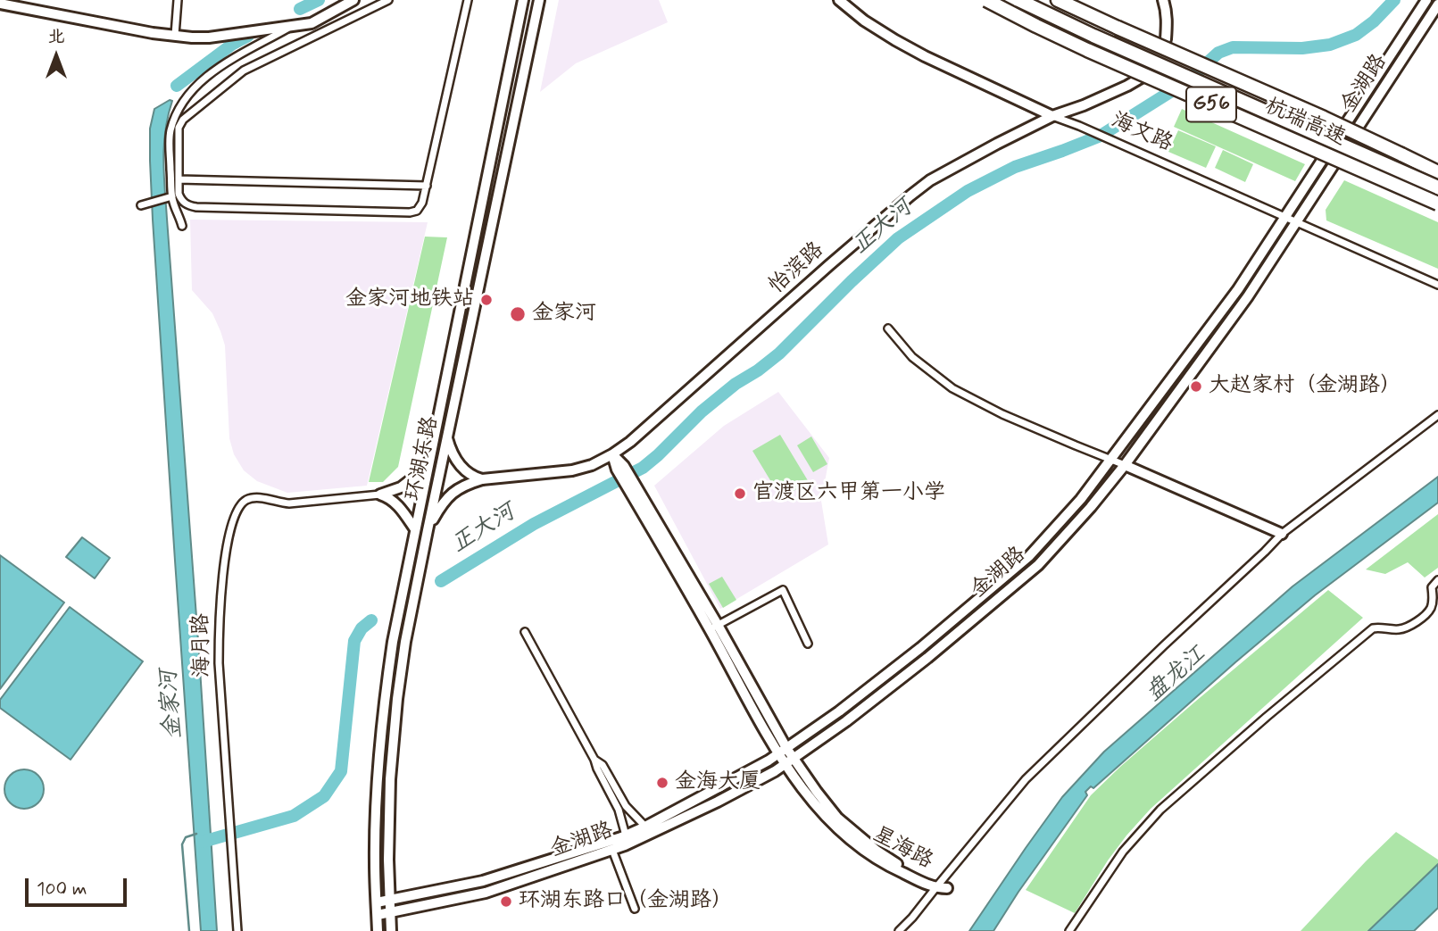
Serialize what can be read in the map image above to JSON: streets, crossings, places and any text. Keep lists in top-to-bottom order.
{
  "streets": {
    "highway": ["G56", "杭瑞高速"],
    "main road": [
      "金湖路",
      "海文路",
      "怡滨路",
      "环湖东路",
      "星海路"
    ],
    "street": ["海月路"]
  },
  "crossings": [
    ["金湖路", "海文路"],
    ["金湖路", "环湖东路"],
    ["金湖路", "星海路"],
    ["海文路", "怡滨路"],
    ["怡滨路", "环湖东路"],
    ["怡滨路", "星海路"]
  ],
  "water": ["正大河", "盘龙江", "金家河"],
  "places": [
    "金家河地铁站",
    "金家河",
    "大赵家村（金湖路）",
    "官渡区六甲第一小学",
    "金海大厦",
    "环湖东路口（金湖路）"
  ],
  "scale_bar": "100 m",
  "north": "top"
}
